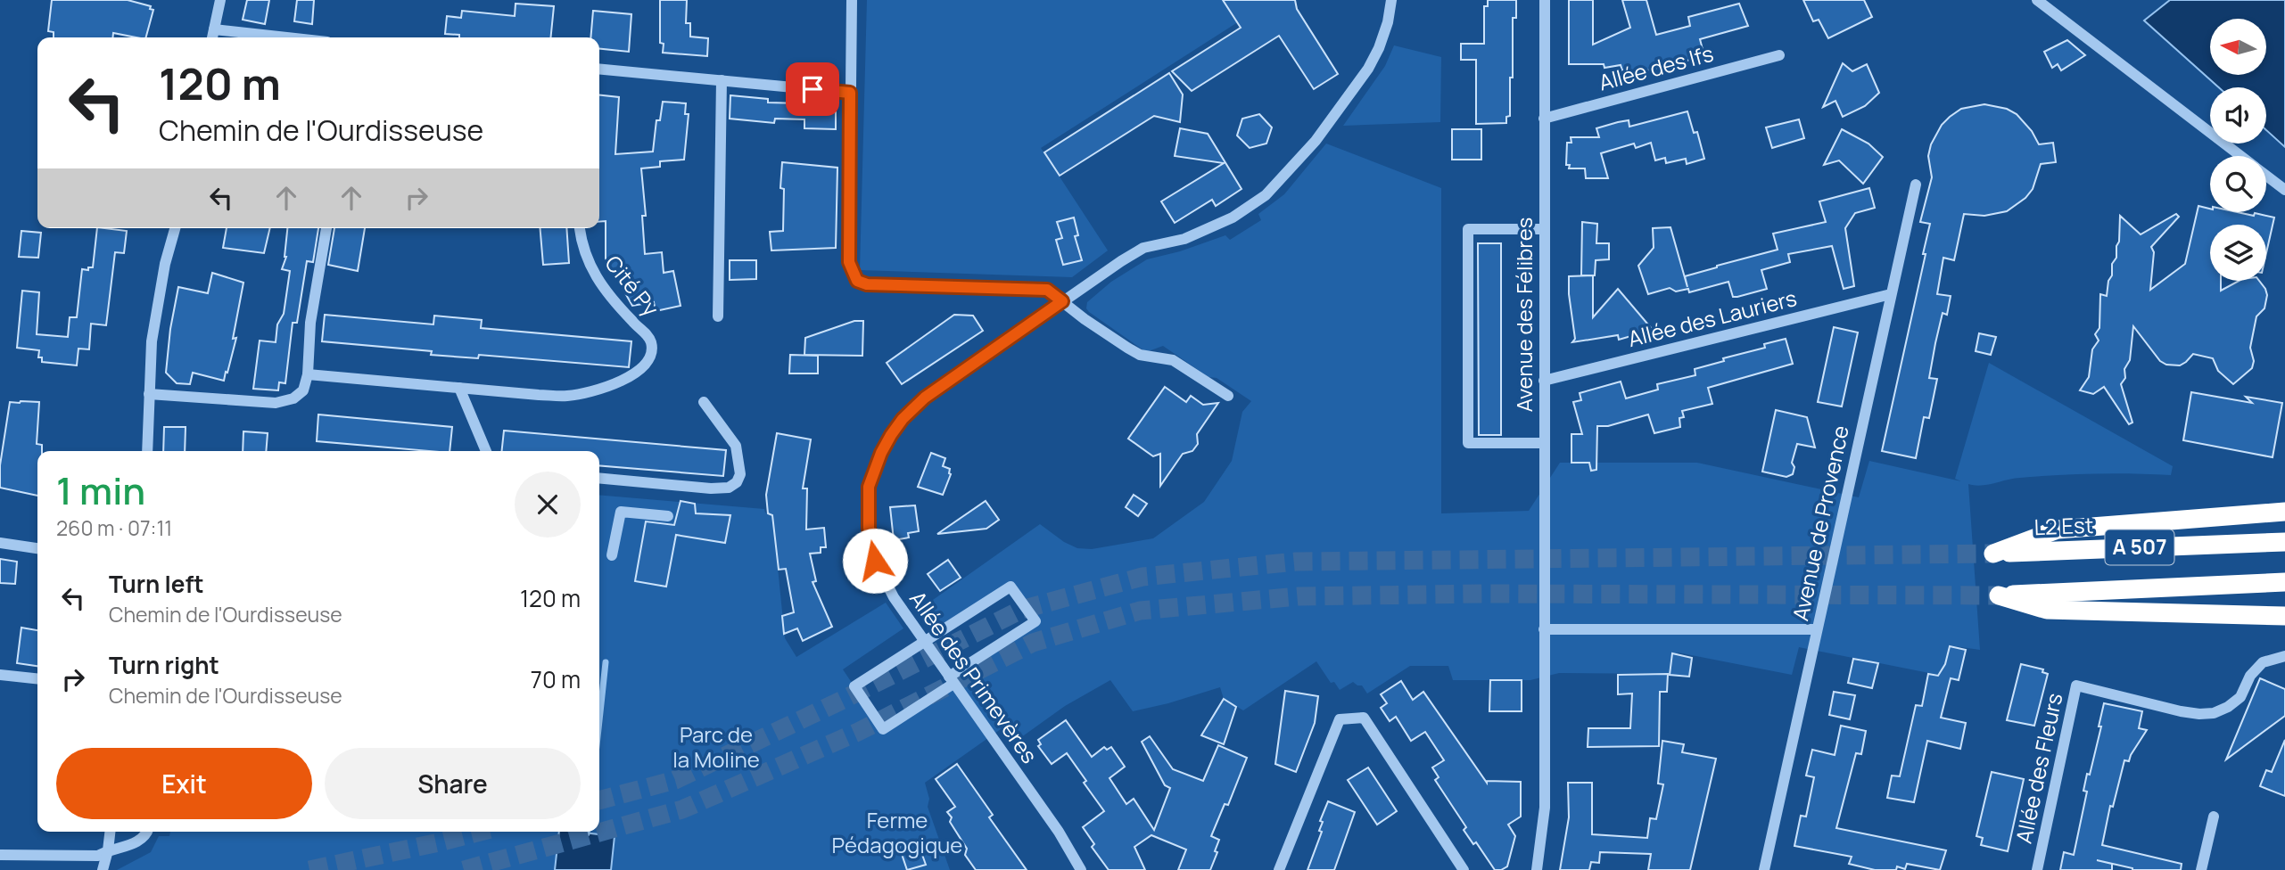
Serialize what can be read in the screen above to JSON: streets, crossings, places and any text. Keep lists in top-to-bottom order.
{
  "streets": {
    "highway": ["L2 Est", "A 507"],
    "street": [
      "Allée des Ifs",
      "Cité Py",
      "Avenue des Félibres",
      "Allée des Lauriers",
      "Avenue de Provence",
      "Allée des Primevères",
      "Allée des Fleurs"
    ]
  },
  "crossings": [
    ["Allée des Ifs", "Avenue des Félibres"],
    ["Avenue des Félibres", "Allée des Lauriers"],
    ["Allée des Lauriers", "Avenue de Provence"]
  ],
  "parks": ["Parc de la Moline", "Ferme Pédagogique"],
  "north": "left",
  "page": {
    "turn": ["120 m", "Chemin de l'Ourdisseuse"],
    "heading": ["1 min", "260 m · 07:11"],
    "list": [
      {
        "name": "Turn left",
        "note": "Chemin de l'Ourdisseuse",
        "value": "120 m"
      },
      {
        "name": "Turn right",
        "note": "Chemin de l'Ourdisseuse",
        "value": "70 m"
      }
    ],
    "buttons": ["Exit", "Share"]
  }
}
